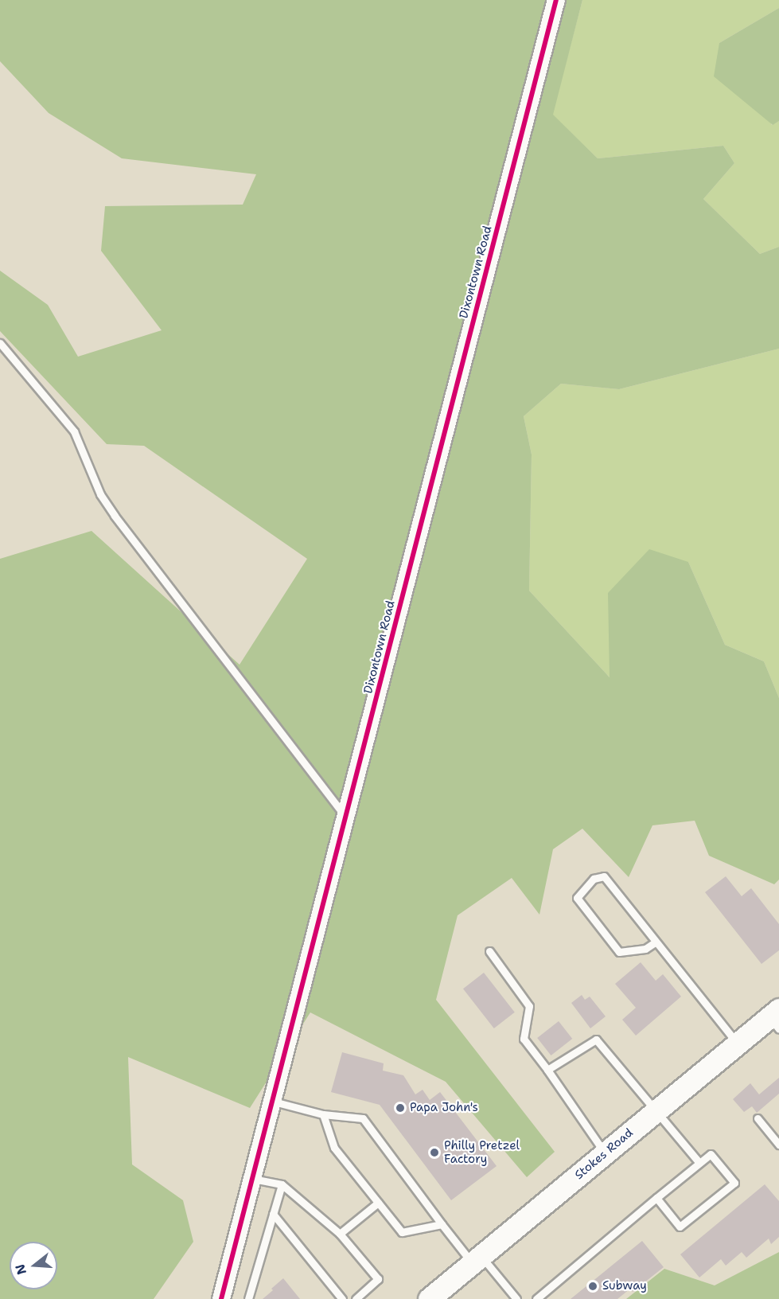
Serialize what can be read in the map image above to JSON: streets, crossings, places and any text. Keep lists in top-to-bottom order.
{
  "streets": {
    "main road": ["Stokes Road"],
    "street": ["Dixontown Road"]
  },
  "places": ["Papa John's", "Philly Pretzel Factory", "Subway"],
  "north": "left"
}
